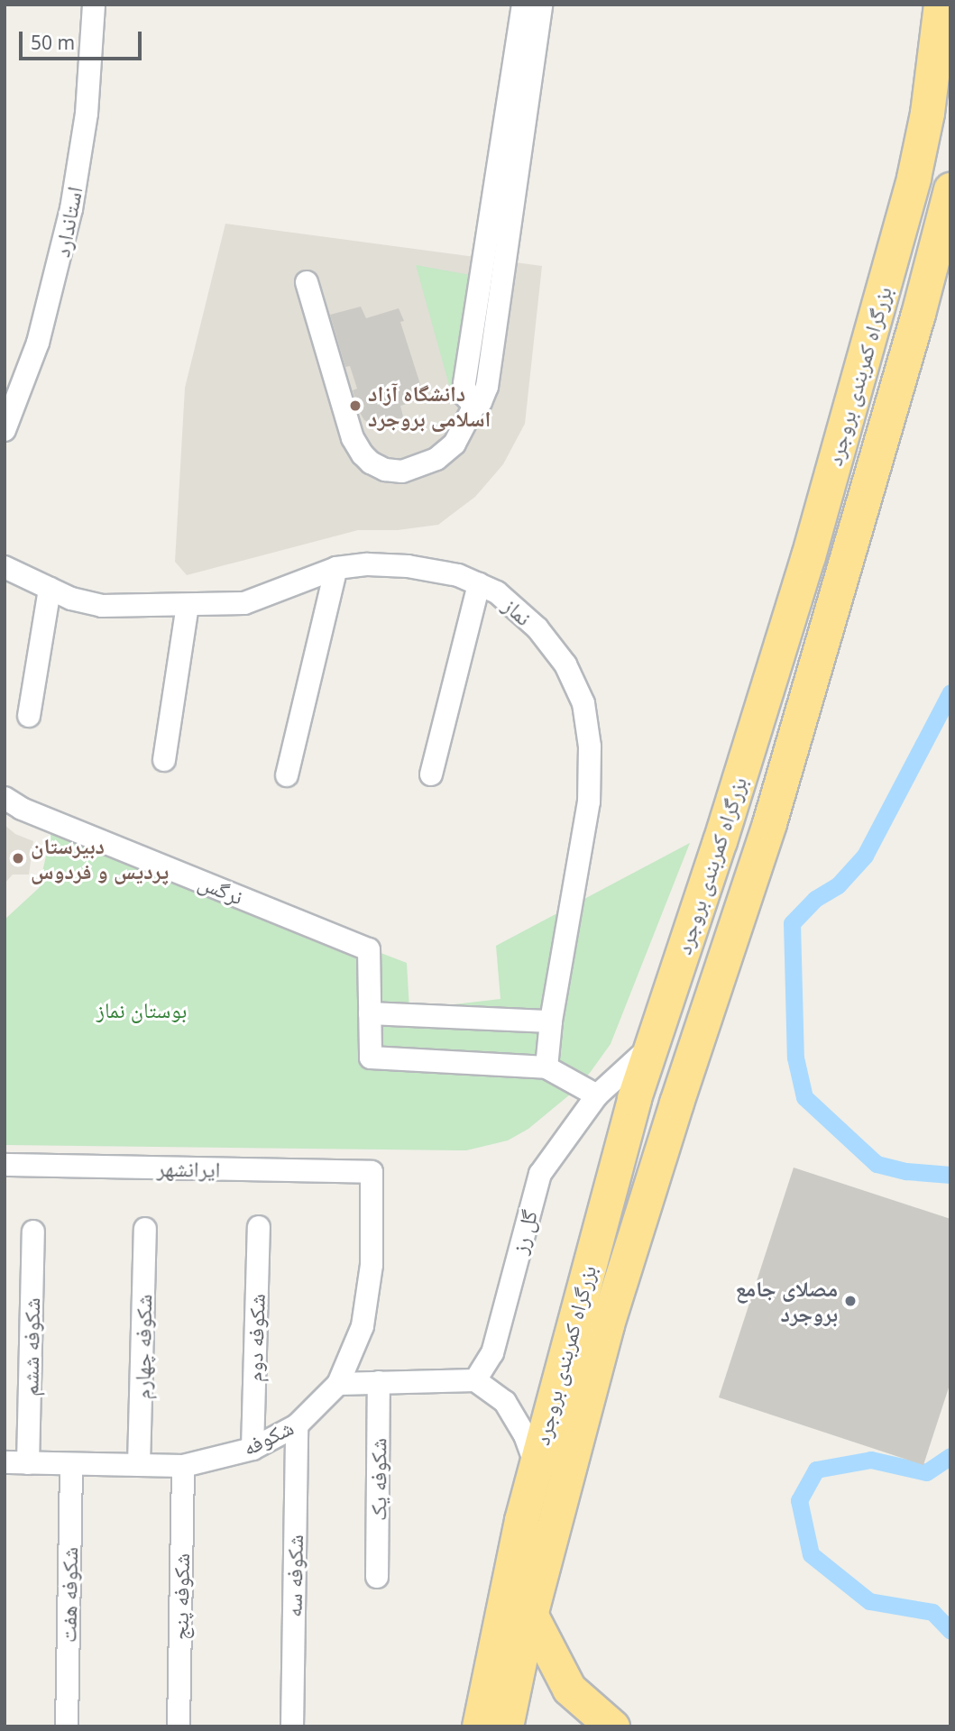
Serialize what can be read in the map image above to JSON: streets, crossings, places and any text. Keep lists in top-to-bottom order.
{
  "streets": {
    "highway": ["بزرگراه کمربندی بروجرد"],
    "street": [
      "استاندارد",
      "نماز",
      "نرگس",
      "ایرانشهر",
      "گل رز",
      "شکوفه دوم",
      "شکوفه ششم",
      "شکوفه چهارم",
      "شکوفه",
      "شکوفه یک",
      "شکوفه سه",
      "شکوفه هفت",
      "شکوفه پنج"
    ]
  },
  "crossings": [
    ["بزرگراه کمربندی بروجرد", "گل رز"],
    ["ایرانشهر", "شکوفه"],
    ["شکوفه دوم", "شکوفه"],
    ["شکوفه ششم", "شکوفه"],
    ["شکوفه چهارم", "شکوفه"],
    ["شکوفه", "شکوفه سه"],
    ["شکوفه", "شکوفه هفت"],
    ["شکوفه", "شکوفه پنج"]
  ],
  "parks": ["بوستان نماز"],
  "places": ["دانشگاه آزاد اسلامی بروجرد", "دبیرستان پردیس و فردوس", "مصلای جامع بروجرد"],
  "scale_bar": "50 m"
}
